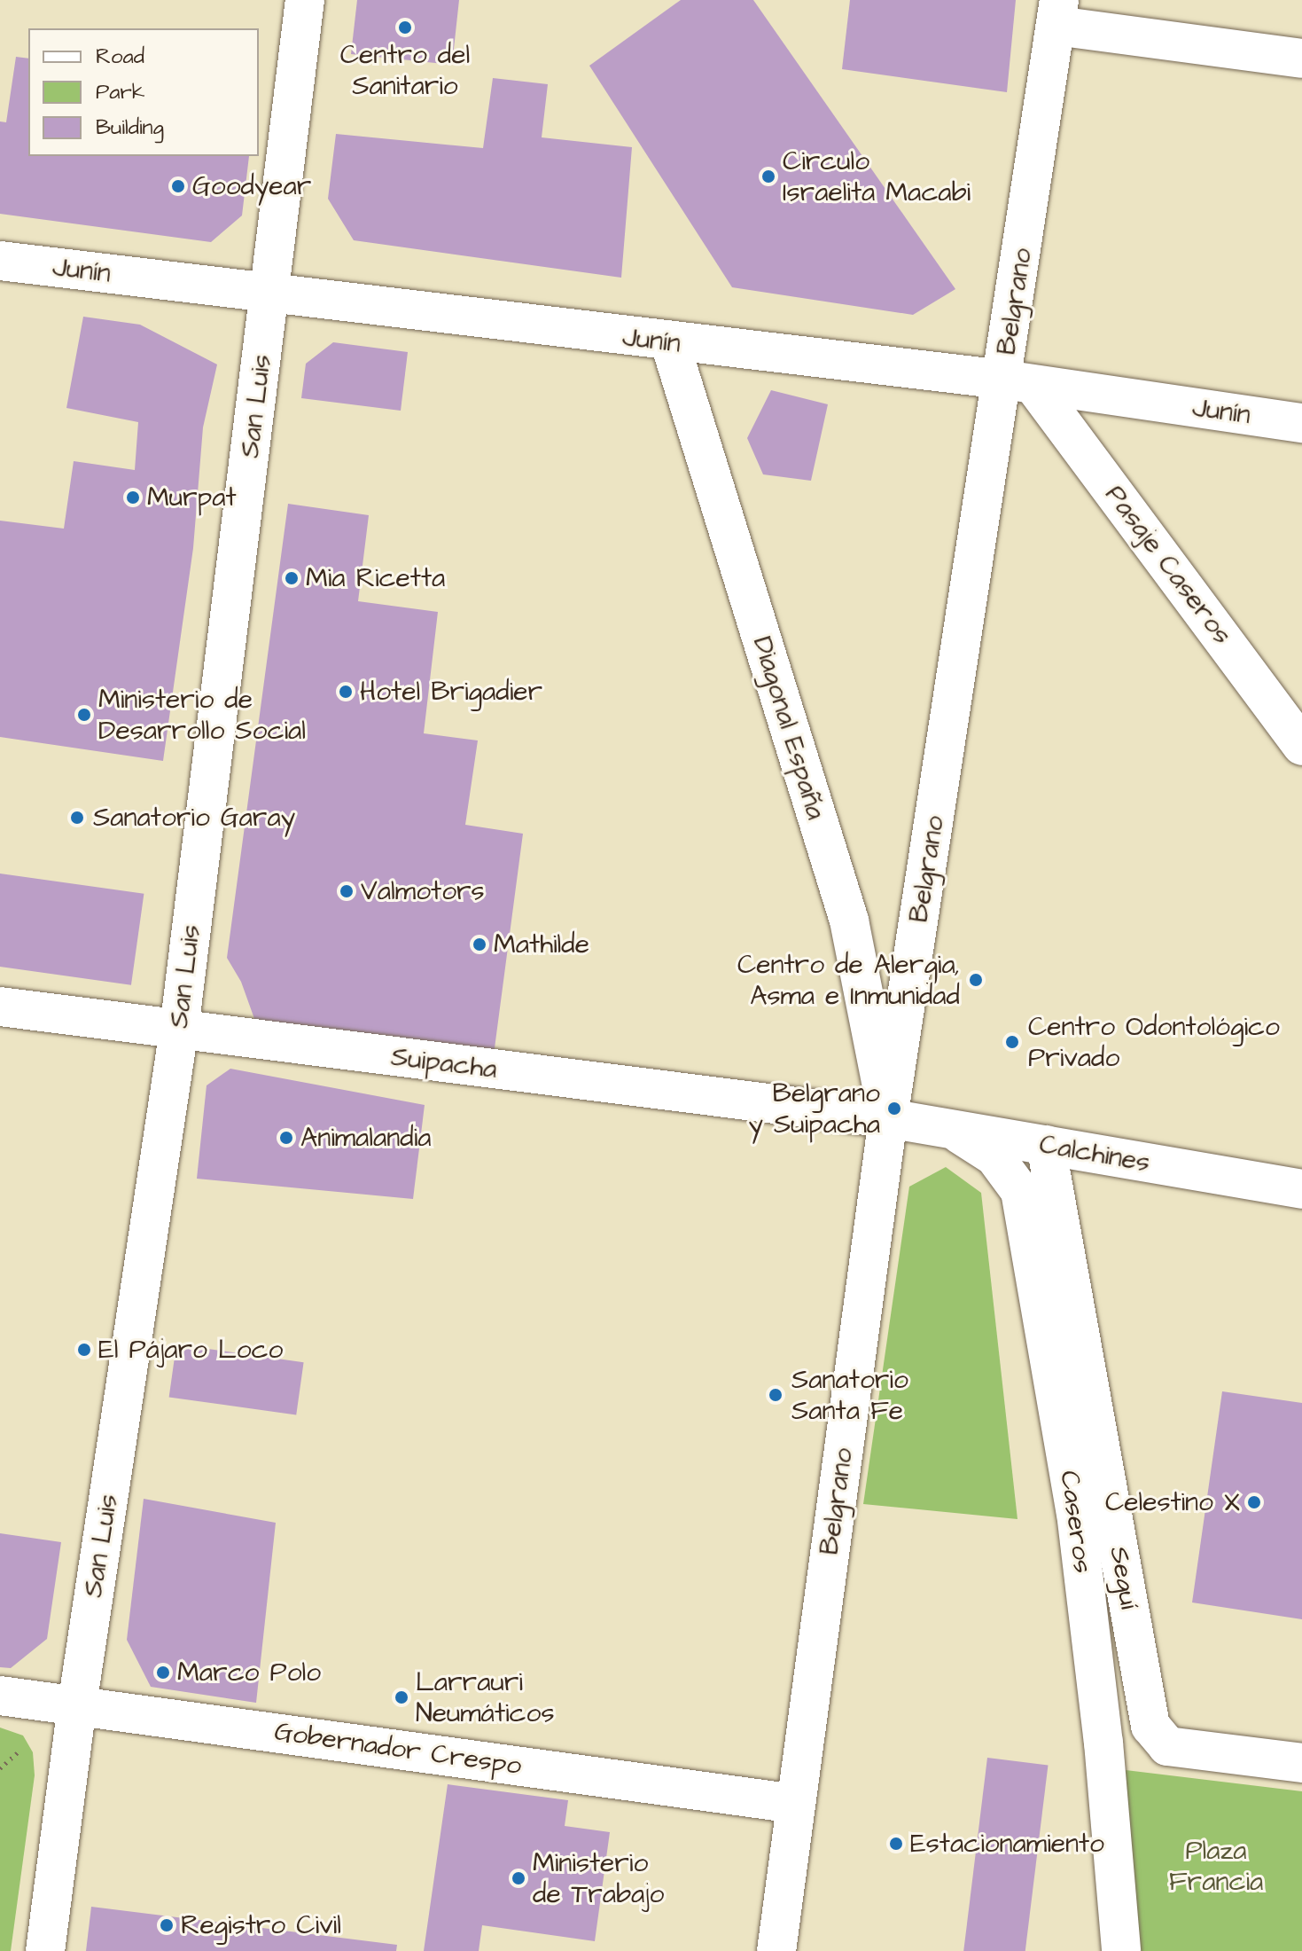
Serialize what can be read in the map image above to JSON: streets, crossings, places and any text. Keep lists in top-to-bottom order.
{
  "streets": {
    "street": [
      "Junín",
      "Belgrano",
      "San Luis",
      "Pasaje Caseros",
      "Diagonal España",
      "Suipacha",
      "Calchines",
      "Caseros",
      "Seguí",
      "Gobernador Crespo"
    ]
  },
  "crossings": [
    ["Junín", "Belgrano"],
    ["Junín", "San Luis"],
    ["Junín", "Pasaje Caseros"],
    ["Junín", "Diagonal España"],
    ["Belgrano", "Pasaje Caseros"],
    ["Belgrano", "Diagonal España"],
    ["Belgrano", "Suipacha"],
    ["Belgrano", "Calchines"],
    ["Belgrano", "Gobernador Crespo"],
    ["San Luis", "Suipacha"],
    ["San Luis", "Gobernador Crespo"],
    ["Diagonal España", "Suipacha"],
    ["Diagonal España", "Calchines"],
    ["Suipacha", "Calchines"],
    ["Calchines", "Caseros"],
    ["Calchines", "Seguí"]
  ],
  "parks": ["Plaza Francia"],
  "places": [
    "Centro del Sanitario",
    "Circulo Israelita Macabi",
    "Goodyear",
    "Murpat",
    "Mia Ricetta",
    "Hotel Brigadier",
    "Ministerio de Desarrollo Social",
    "Sanatorio Garay",
    "Valmotors",
    "Mathilde",
    "Centro de Alergia, Asma e Inmunidad",
    "Centro Odontológico Privado",
    "Belgrano y Suipacha",
    "Animalandia",
    "El Pájaro Loco",
    "Sanatorio Santa Fe",
    "Celestino X",
    "Marco Polo",
    "Larrauri Neumáticos",
    "Estacionamiento",
    "Ministerio de Trabajo",
    "Registro Civil"
  ],
  "legend": ["Road", "Park", "Building"]
}
